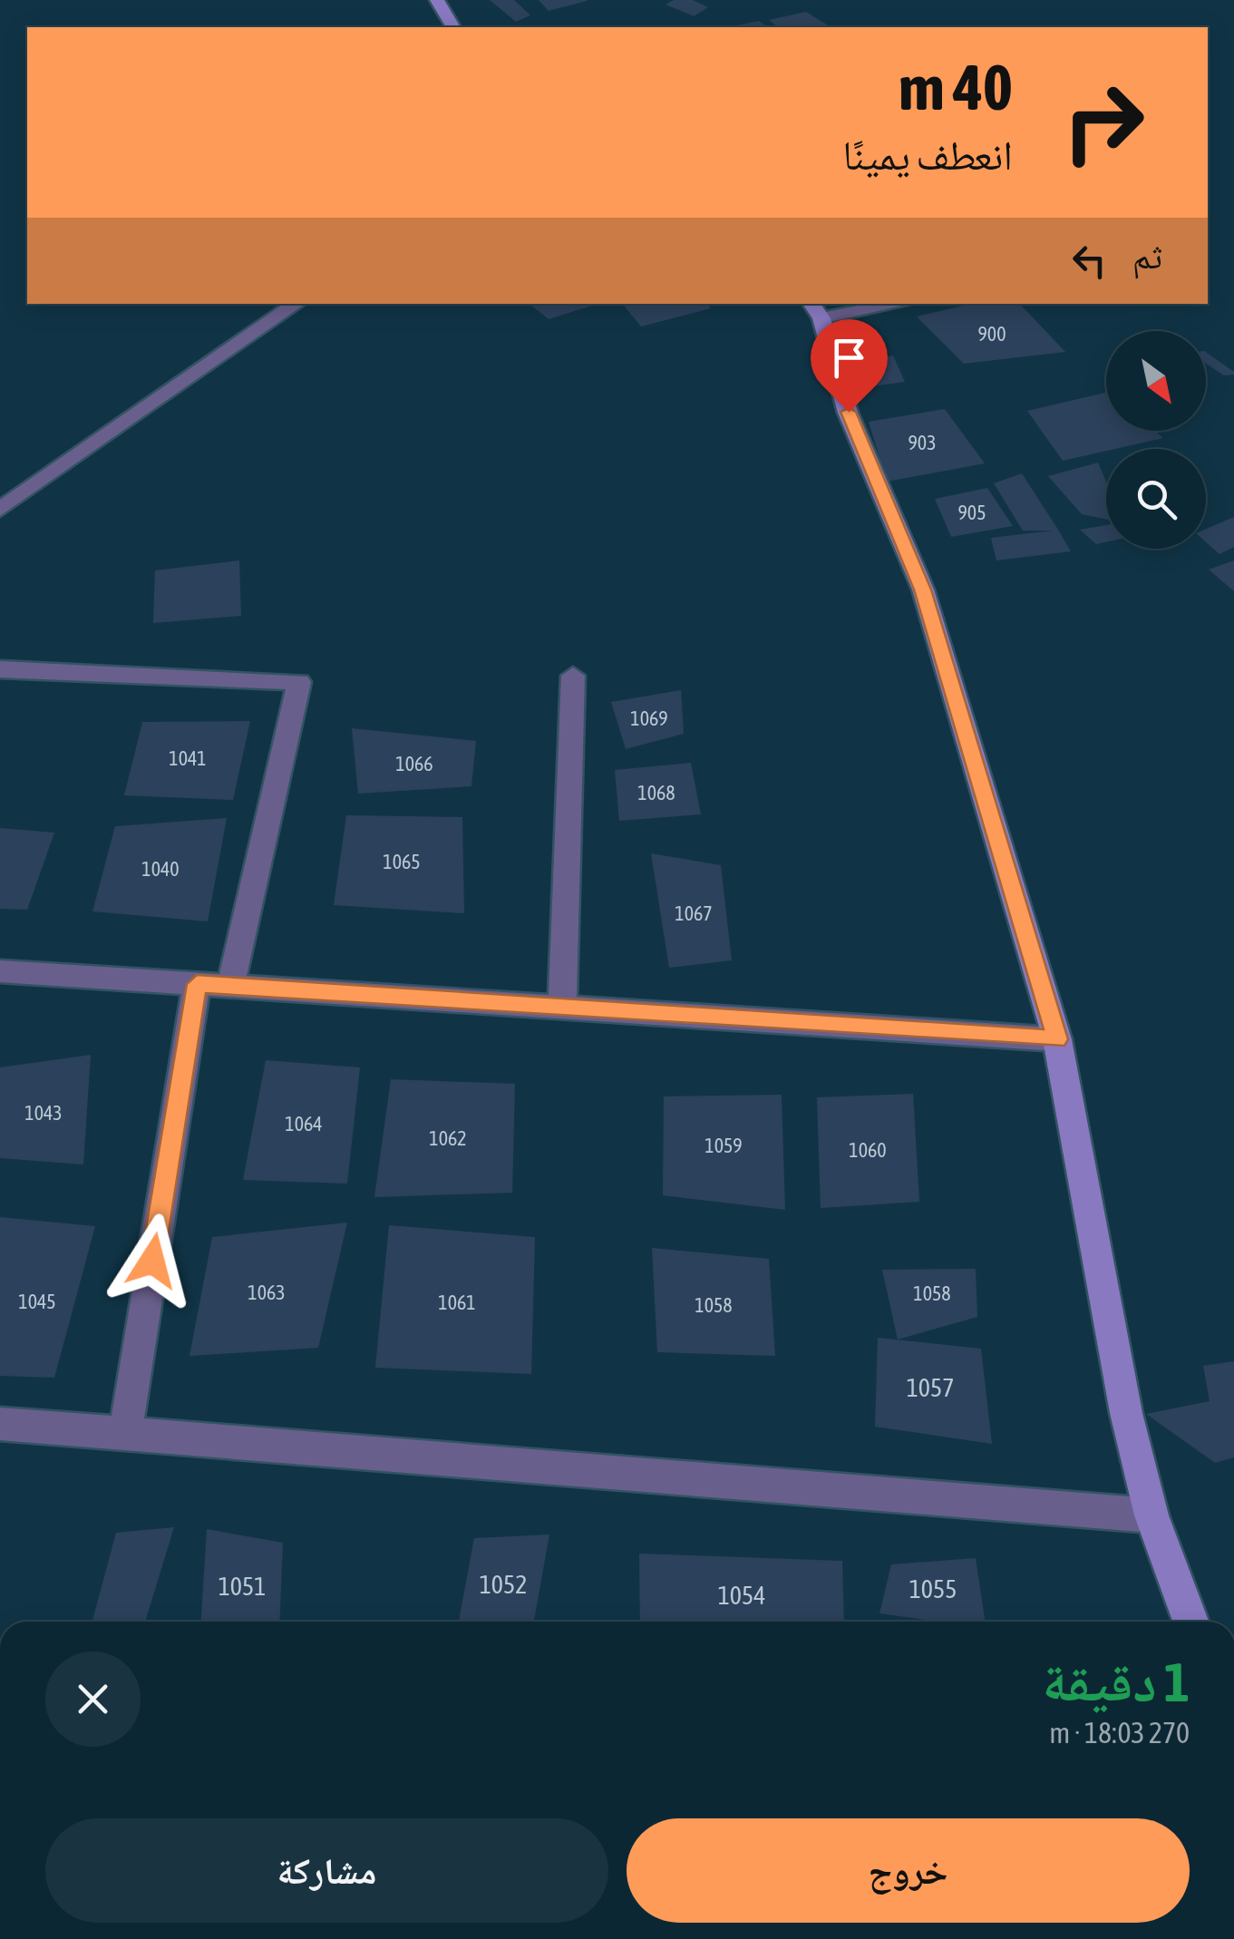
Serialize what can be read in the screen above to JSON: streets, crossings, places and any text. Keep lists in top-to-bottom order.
{
  "house_numbers": [
    "900",
    "903",
    "905",
    "1069",
    "1041",
    "1066",
    "1068",
    "1065",
    "1040",
    "1067",
    "1043",
    "1064",
    "1062",
    "1059",
    "1060",
    "1063",
    "1058",
    "1045",
    "1061",
    "1058",
    "1057",
    "1052",
    "1051",
    "1055",
    "1054"
  ],
  "north": "bottom right",
  "page": {
    "turn": ["40 m", "انعطف يمينًا"],
    "then": "ثم",
    "heading": ["1 دقيقة", "270 m · 18:03"],
    "buttons": ["خروج", "مشاركة"]
  }
}
